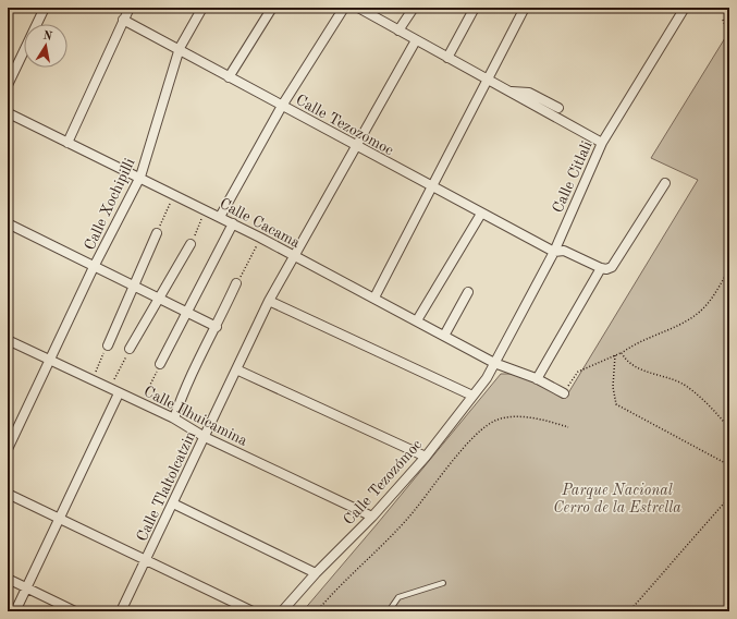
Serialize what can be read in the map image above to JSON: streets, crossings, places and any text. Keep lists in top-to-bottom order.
{
  "streets": {
    "street": [
      "Calle Tezozomoc",
      "Calle Citlali",
      "Calle Xochipilli",
      "Calle Cacama",
      "Calle Ilhuicamina",
      "Calle Tezozómoc",
      "Calle Tlaltolcatzin"
    ]
  },
  "crossings": [
    ["Calle Tezozomoc", "Calle Citlali"],
    ["Calle Tezozomoc", "Calle Xochipilli"],
    ["Calle Tezozomoc", "Calle Tlaltolcatzin"],
    ["Calle Citlali", "Calle Cacama"],
    ["Calle Citlali", "Calle Tezozómoc"],
    ["Calle Xochipilli", "Calle Cacama"],
    ["Calle Xochipilli", "Calle Ilhuicamina"],
    ["Calle Cacama", "Calle Tezozómoc"],
    ["Calle Cacama", "Calle Tlaltolcatzin"],
    ["Calle Ilhuicamina", "Calle Tezozómoc"],
    ["Calle Ilhuicamina", "Calle Tlaltolcatzin"]
  ],
  "parks": ["Parque Nacional Cerro de la Estrella"],
  "north": "top"
}
